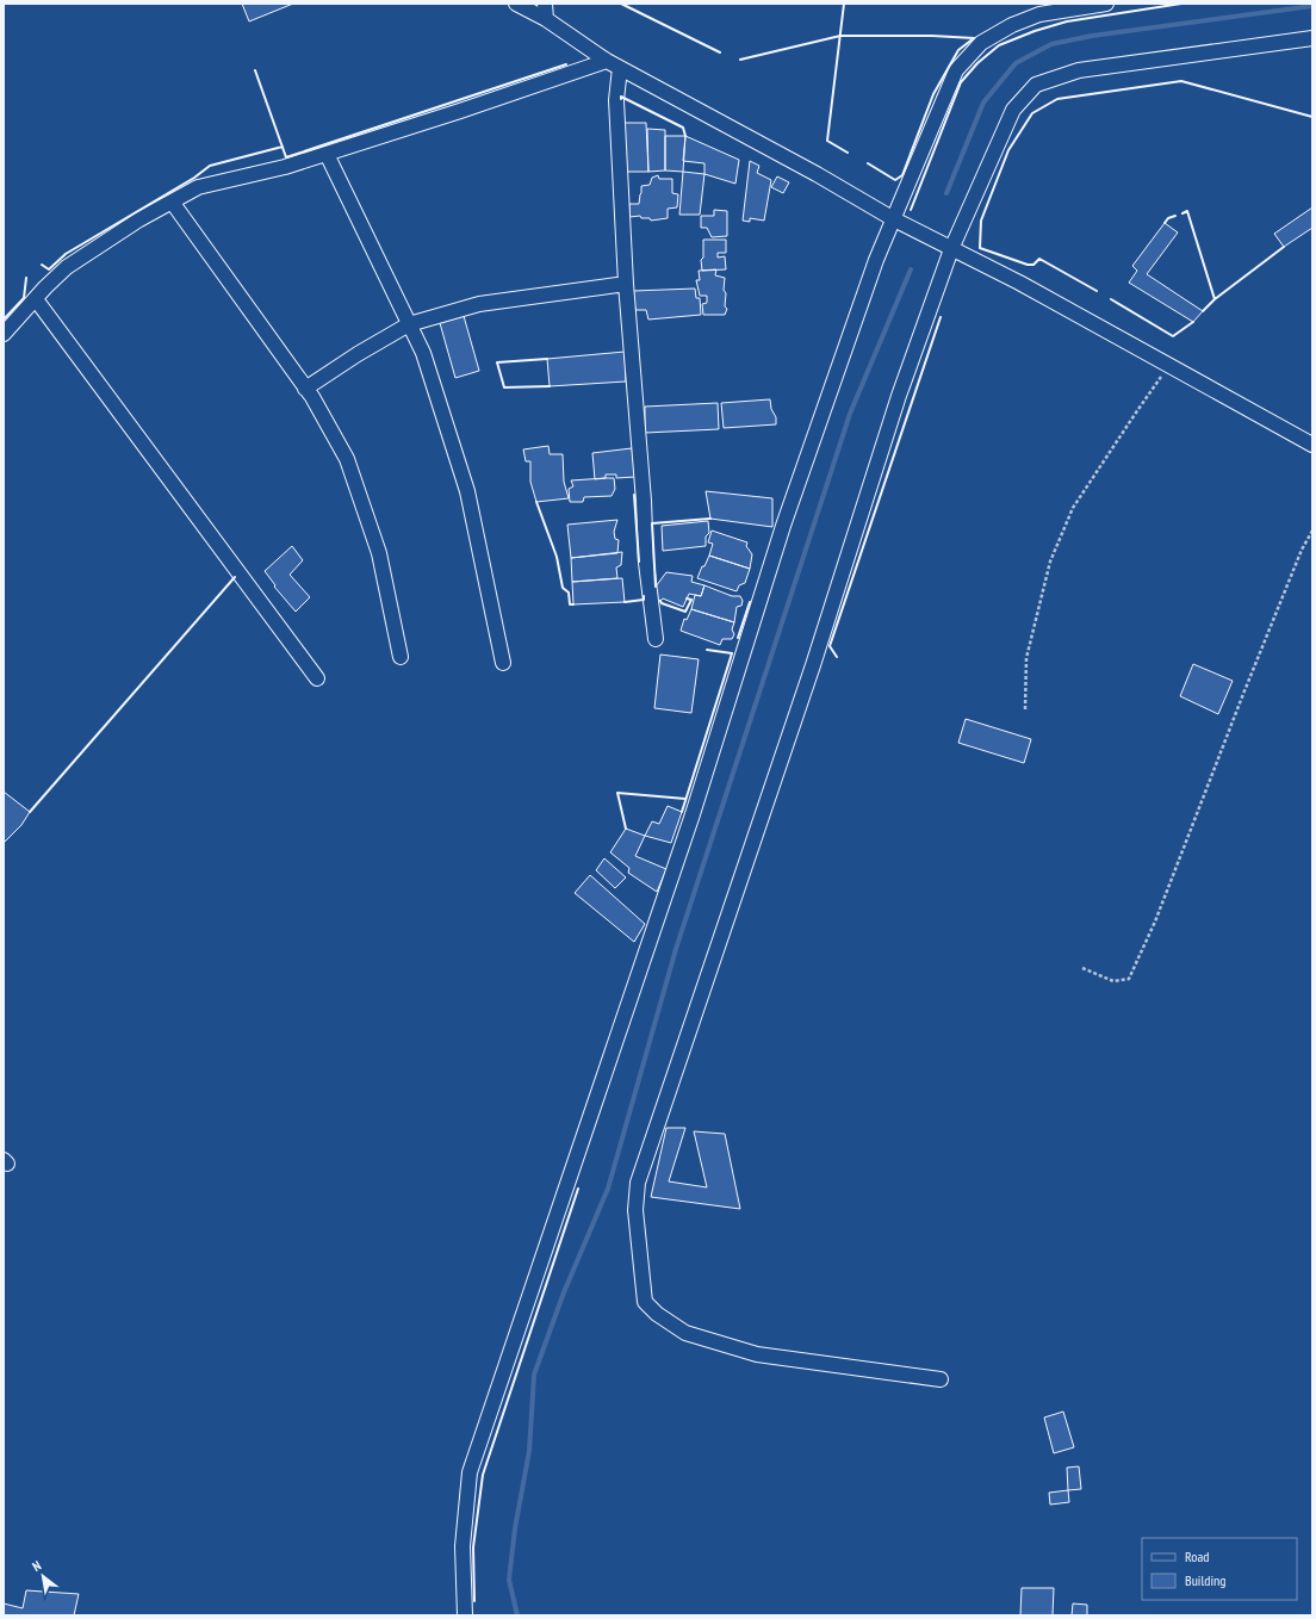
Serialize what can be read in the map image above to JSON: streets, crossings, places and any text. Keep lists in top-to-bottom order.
{
  "legend": ["Road", "Building"],
  "north": "top left"
}
